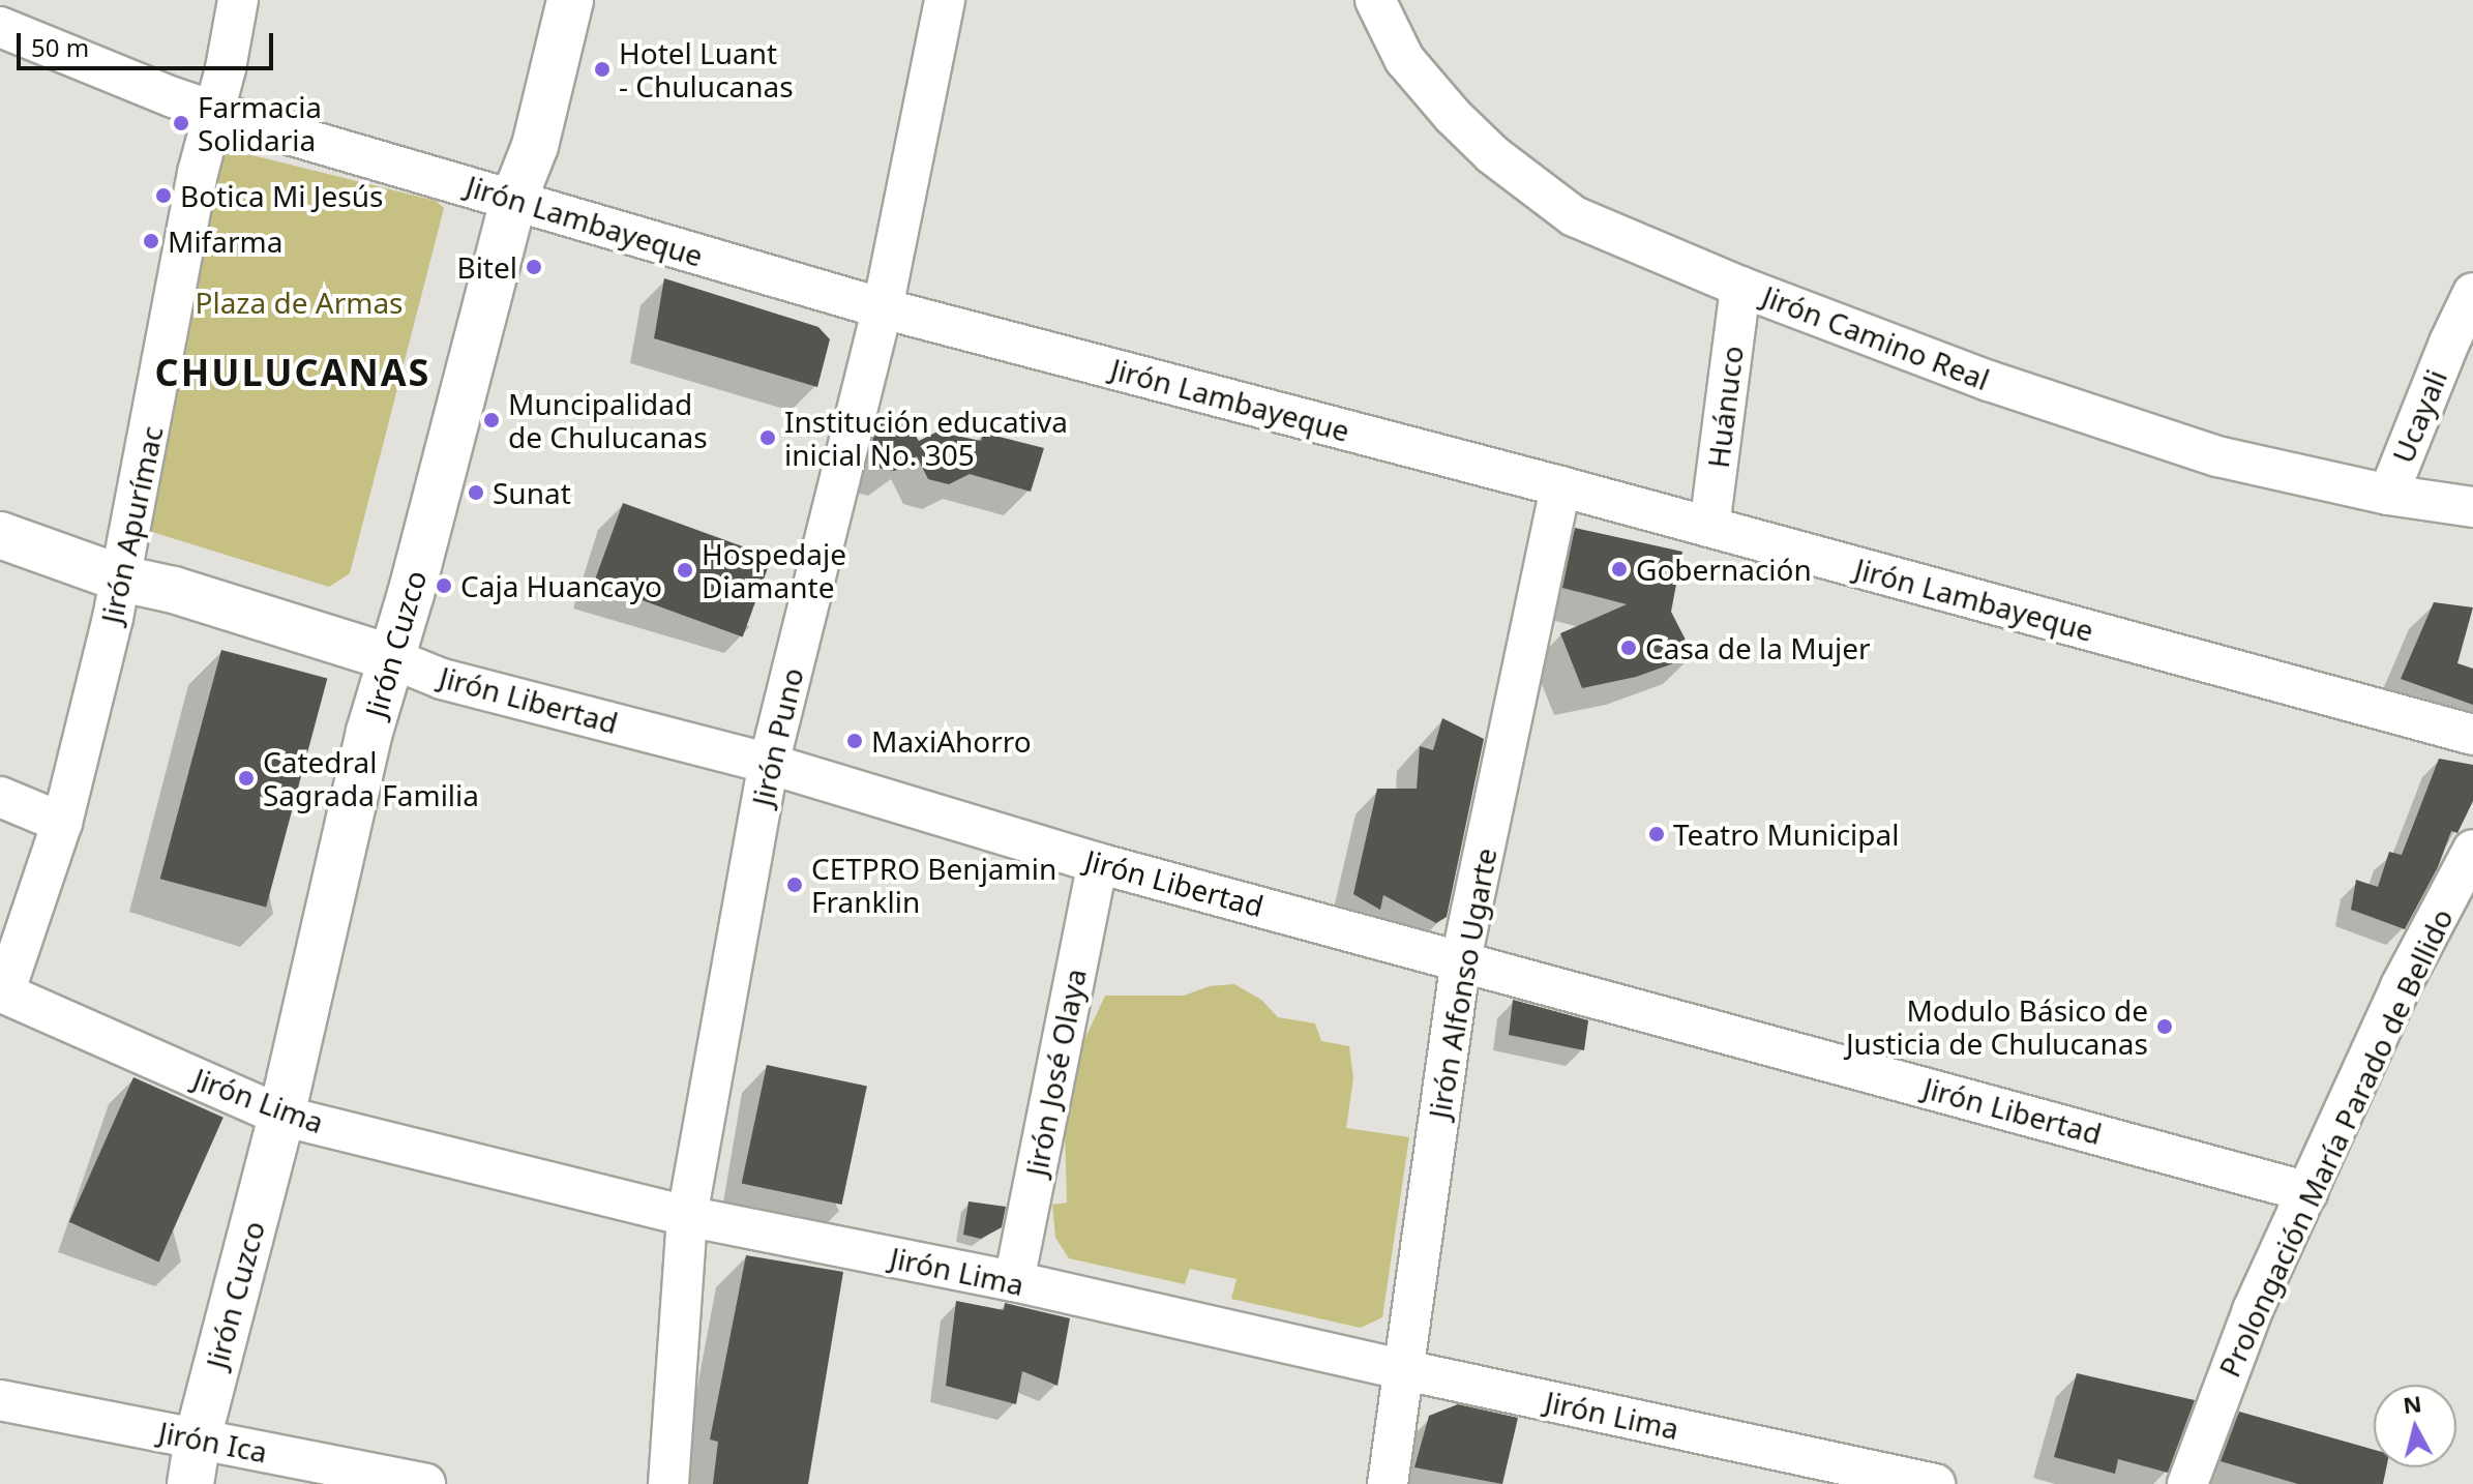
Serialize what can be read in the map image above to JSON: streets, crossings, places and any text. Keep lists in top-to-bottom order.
{
  "streets": {
    "street": [
      "Jirón Lambayeque",
      "Jirón Camino Real",
      "Huánuco",
      "Ucayali",
      "Jirón Apurímac",
      "Jirón Cuzco",
      "Jirón Libertad",
      "Jirón Puno",
      "Jirón Alfonso Ugarte",
      "Jirón José Olaya",
      "Jirón Lima",
      "Prolongación María Parado de Bellido",
      "Jirón Ica"
    ]
  },
  "crossings": [
    ["Jirón Lambayeque", "Huánuco"],
    ["Jirón Lambayeque", "Jirón Apurímac"],
    ["Jirón Lambayeque", "Jirón Cuzco"],
    ["Jirón Lambayeque", "Jirón Puno"],
    ["Jirón Lambayeque", "Jirón Alfonso Ugarte"],
    ["Jirón Camino Real", "Huánuco"],
    ["Jirón Camino Real", "Ucayali"],
    ["Jirón Apurímac", "Jirón Libertad"],
    ["Jirón Apurímac", "Jirón Lima"],
    ["Jirón Cuzco", "Jirón Libertad"],
    ["Jirón Cuzco", "Jirón Lima"],
    ["Jirón Cuzco", "Jirón Ica"],
    ["Jirón Libertad", "Jirón Puno"],
    ["Jirón Libertad", "Jirón Alfonso Ugarte"],
    ["Jirón Libertad", "Jirón José Olaya"],
    ["Jirón Libertad", "Prolongación María Parado de Bellido"],
    ["Jirón Puno", "Jirón Lima"],
    ["Jirón Alfonso Ugarte", "Jirón Lima"],
    ["Jirón José Olaya", "Jirón Lima"]
  ],
  "districts": ["CHULUCANAS"],
  "parks": ["Plaza de Armas"],
  "places": [
    "Hotel Luant - Chulucanas",
    "Farmacia Solidaria",
    "Botica Mi Jesús",
    "Mifarma",
    "Bitel",
    "Muncipalidad de Chulucanas",
    "Institución educativa inicial No. 305",
    "Sunat",
    "Gobernación",
    "Hospedaje Diamante",
    "Caja Huancayo",
    "Casa de la Mujer",
    "MaxiAhorro",
    "Catedral Sagrada Familia",
    "Teatro Municipal",
    "CETPRO Benjamin Franklin",
    "Modulo Básico de Justicia de Chulucanas"
  ],
  "scale_bar": "50 m",
  "north": "top"
}
